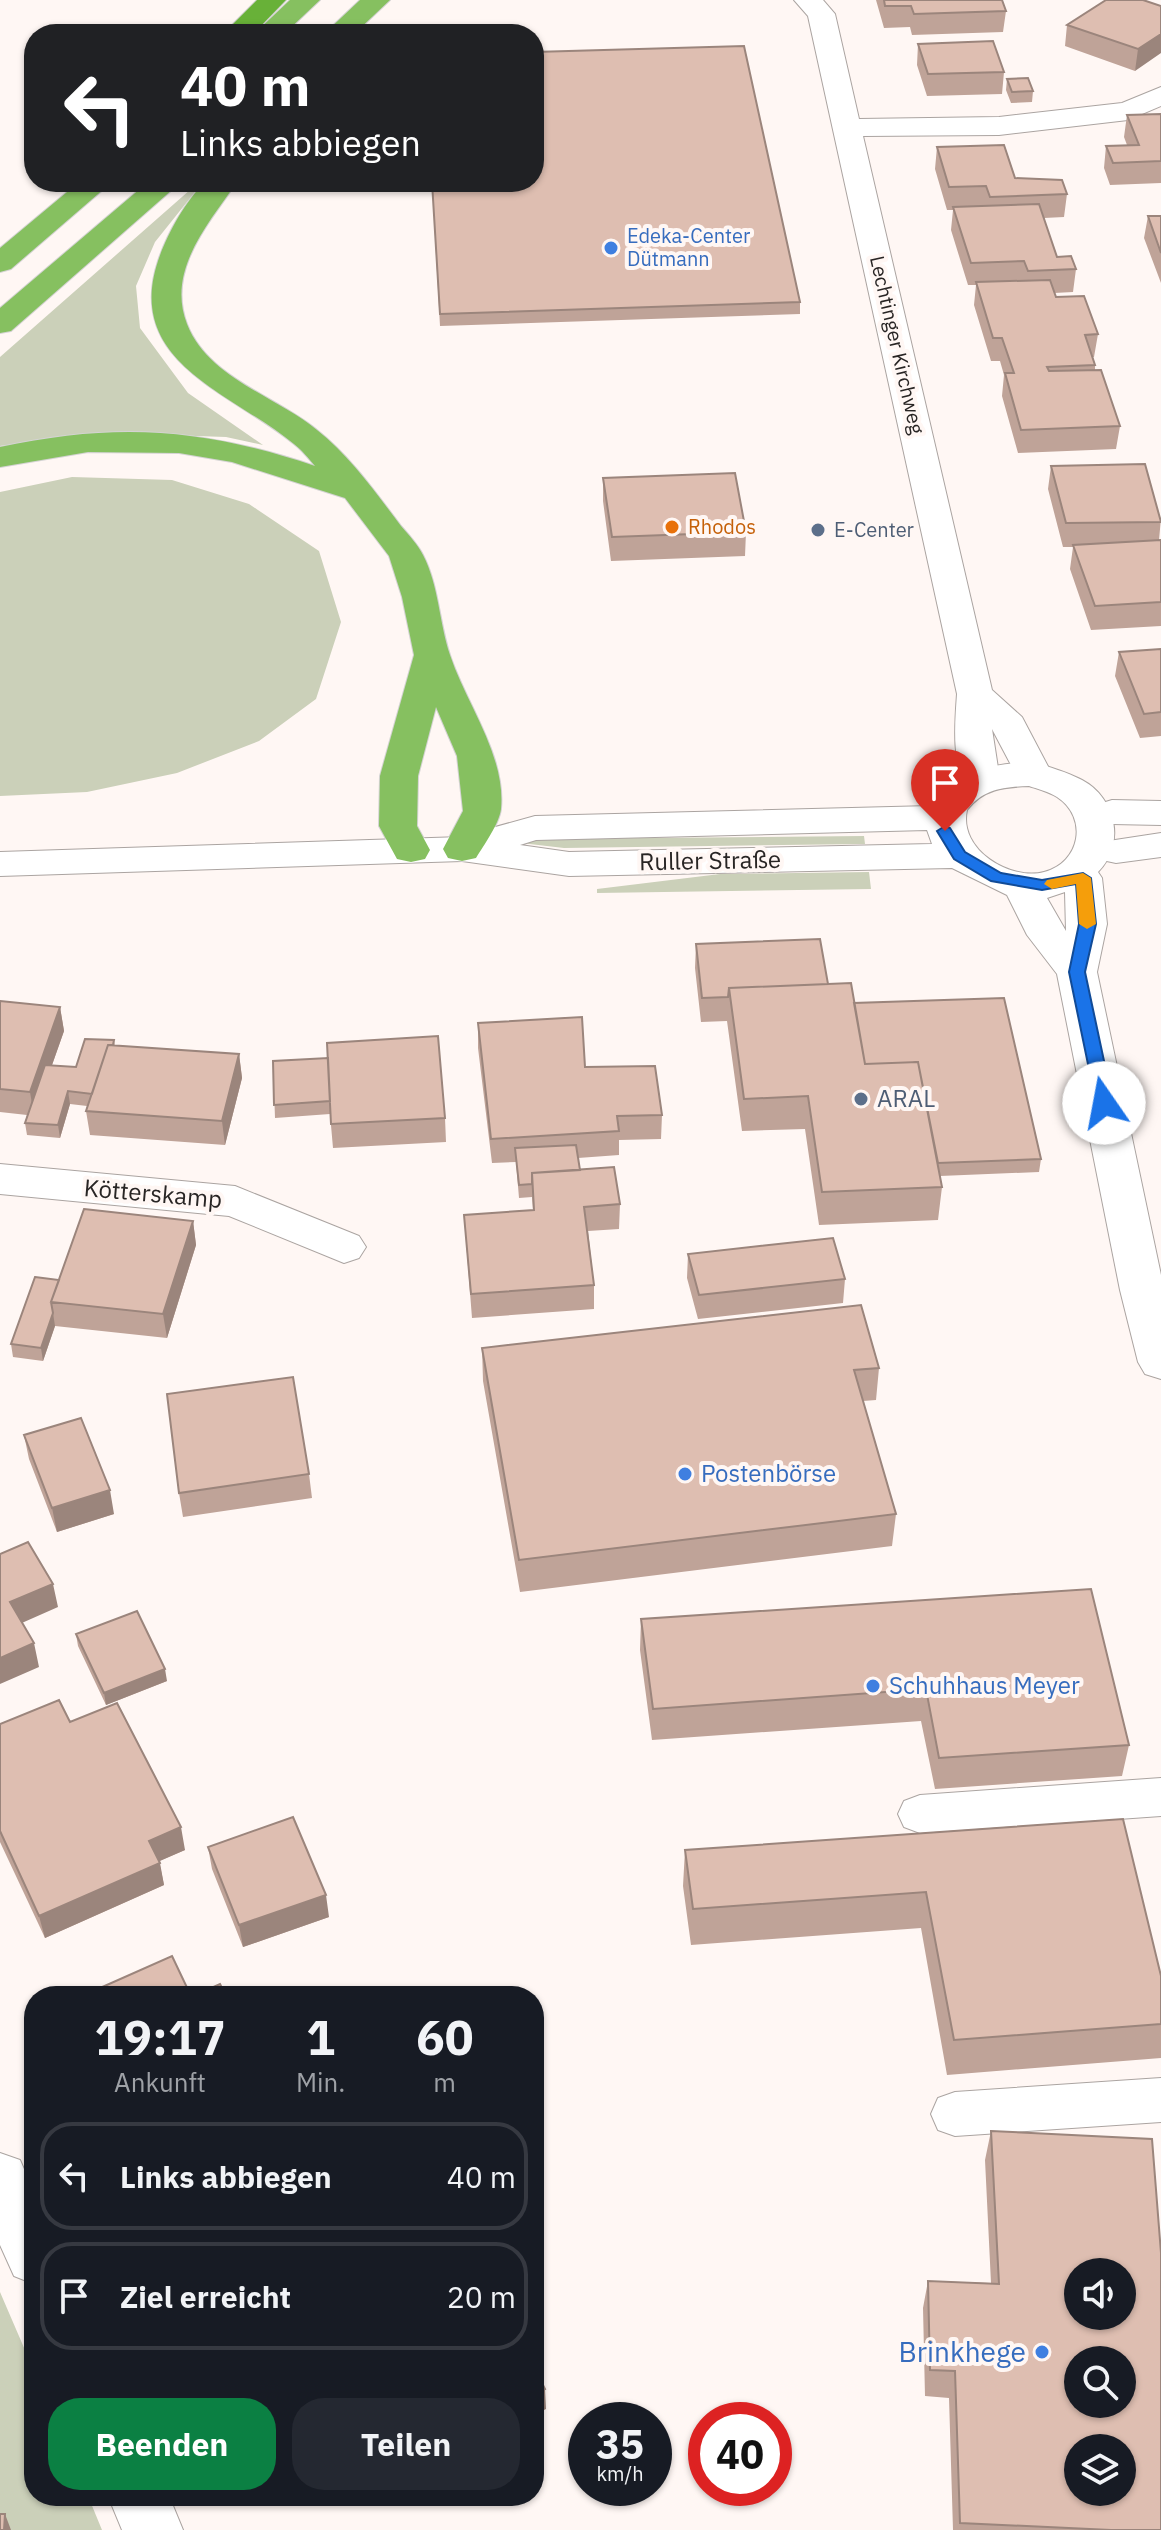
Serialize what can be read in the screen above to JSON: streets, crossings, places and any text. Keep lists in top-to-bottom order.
{
  "streets": {
    "street": ["Lechtinger Kirchweg", "Ruller Straße", "Kötterskamp"]
  },
  "crossings": [
    ["Lechtinger Kirchweg", "Ruller Straße"]
  ],
  "places": [
    "Edeka-Center Dütmann",
    "Rhodos",
    "E-Center",
    "ARAL",
    "Postenbörse",
    "Schuhhaus Meyer",
    "Brinkhege"
  ],
  "page": {
    "turn": ["40 m", "Links abbiegen"],
    "eta": [
      "19:17",
      "Ankunft",
      "1",
      "Min.",
      "60",
      "m"
    ],
    "list": [
      {
        "name": "Links abbiegen",
        "value": "40 m"
      },
      {
        "name": "Ziel erreicht",
        "value": "20 m"
      }
    ],
    "buttons": ["Beenden", "Teilen"],
    "speed": "35 km/h",
    "limit": "40"
  }
}
